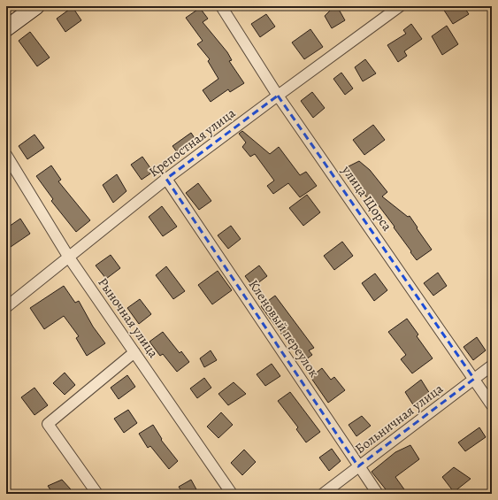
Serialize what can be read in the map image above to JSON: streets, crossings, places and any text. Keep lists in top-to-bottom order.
{
  "streets": {
    "street": [
      "Крепостная улица",
      "улица Щорса",
      "Рыночная улица",
      "Кленовый переулок",
      "Больничная улица"
    ]
  },
  "crossings": [
    ["Крепостная улица", "улица Щорса"],
    ["Крепостная улица", "Рыночная улица"],
    ["Крепостная улица", "Кленовый переулок"],
    ["улица Щорса", "Больничная улица"],
    ["Кленовый переулок", "Больничная улица"]
  ]
}
